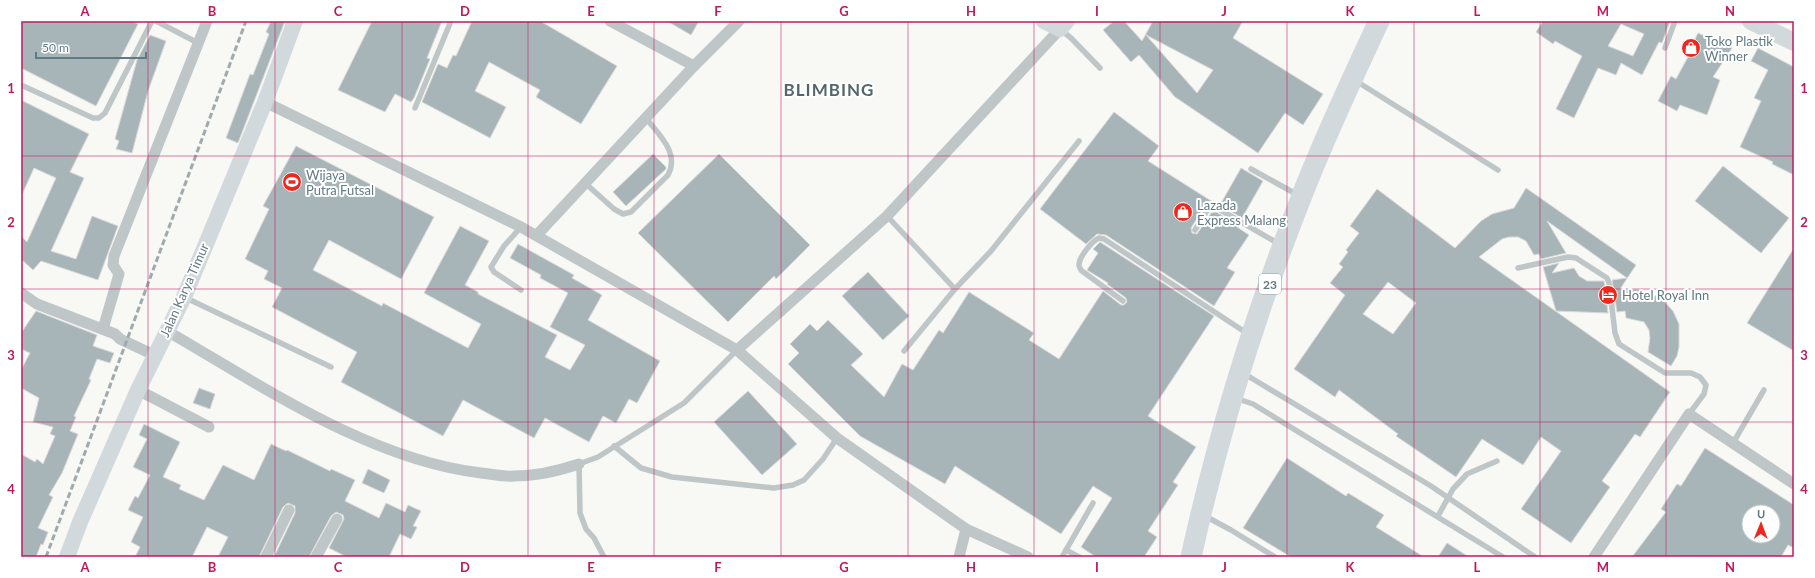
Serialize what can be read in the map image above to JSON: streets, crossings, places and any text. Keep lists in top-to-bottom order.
{
  "streets": {
    "highway": ["23"],
    "street": ["Jalan Karya Timur"]
  },
  "districts": ["BLIMBING"],
  "places": {
    "shop": ["Toko Plastik Winner", "Lazada Express Malang"],
    "sports": ["Wijaya Putra Futsal"],
    "hotel": ["Hotel Royal Inn"]
  },
  "scale_bar": "50 m",
  "north": "top",
  "grid": {
    "columns": [
      "A",
      "B",
      "C",
      "D",
      "E",
      "F",
      "G",
      "H",
      "I",
      "J",
      "K",
      "L",
      "M",
      "N"
    ],
    "rows": [
      "1",
      "2",
      "3",
      "4"
    ]
  }
}
